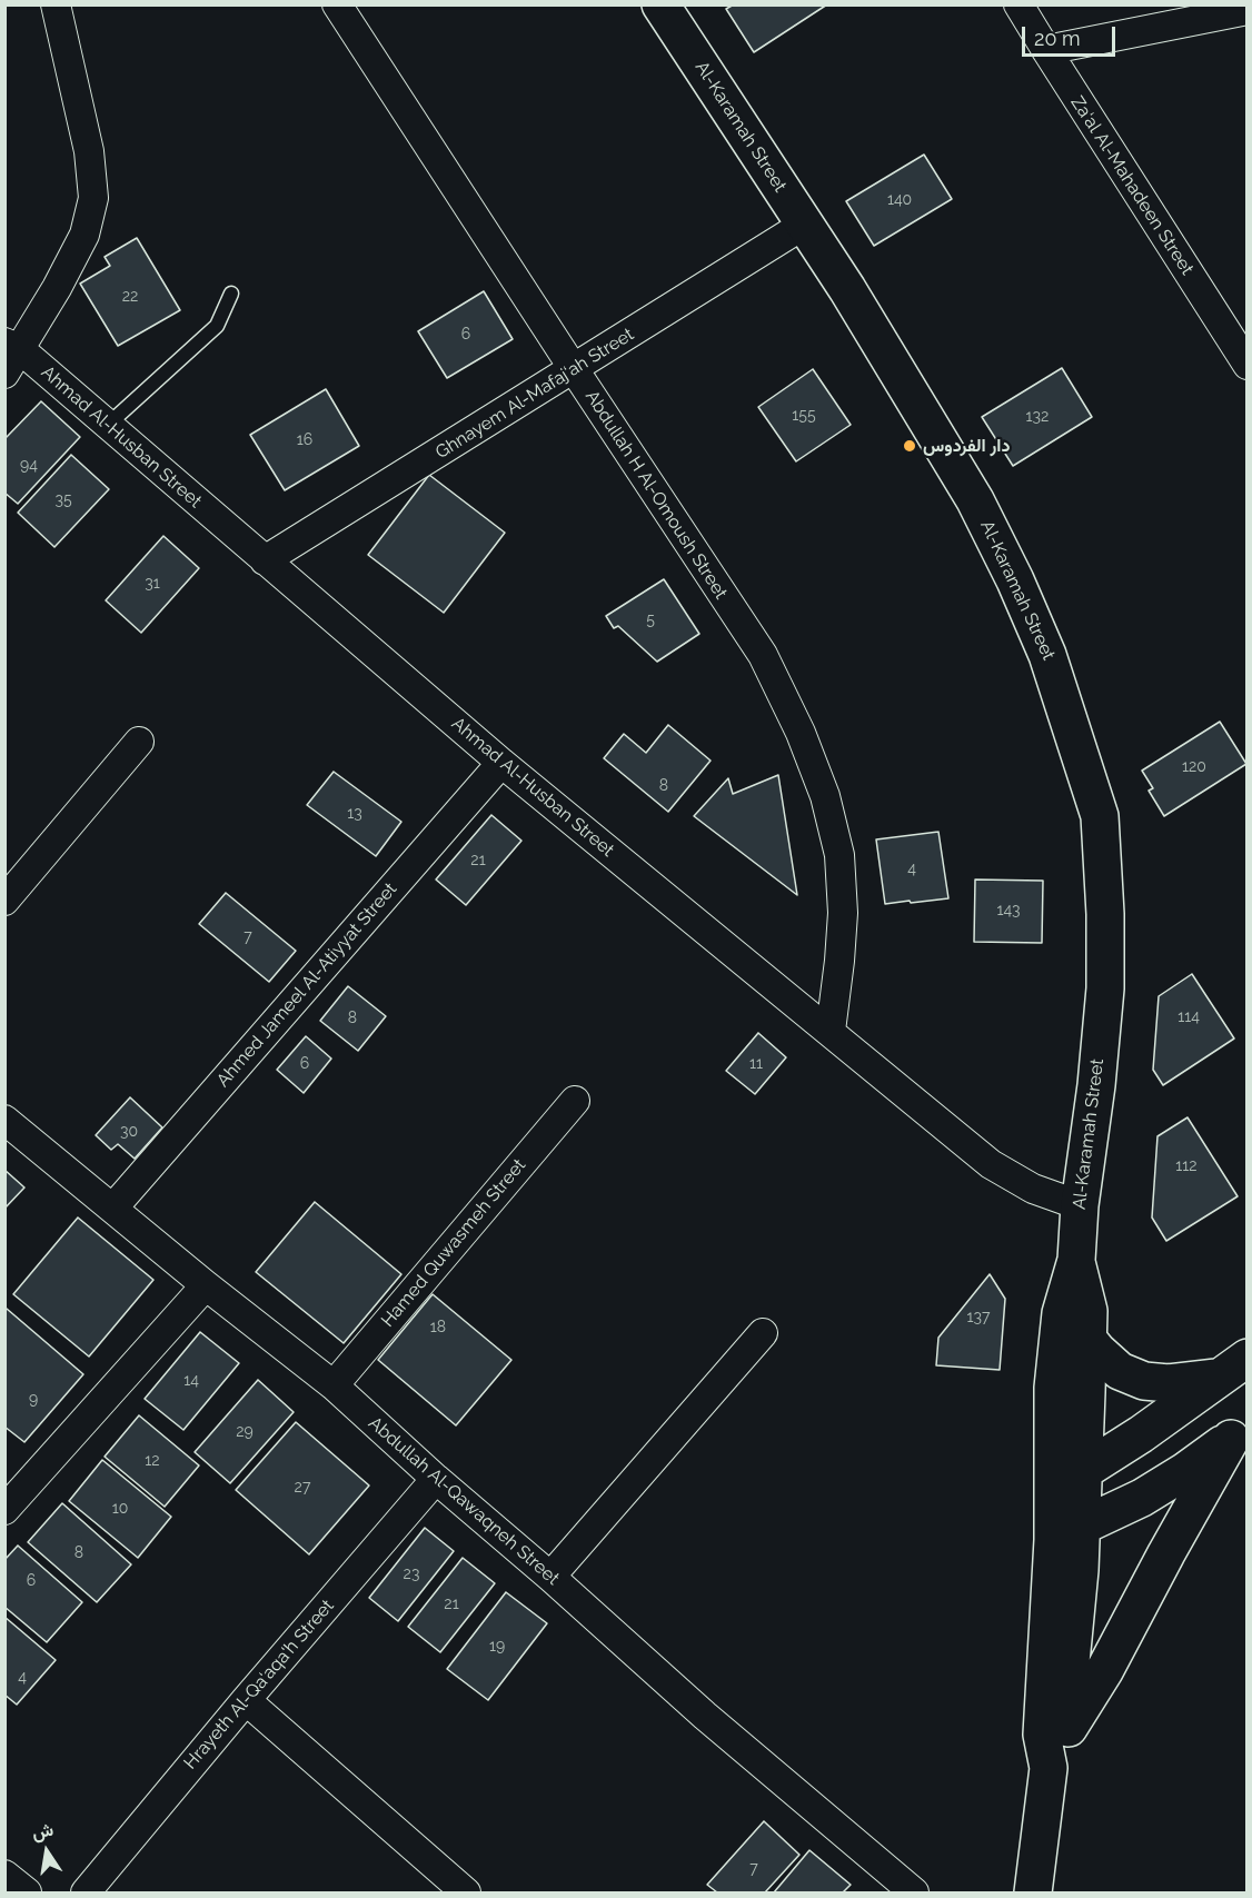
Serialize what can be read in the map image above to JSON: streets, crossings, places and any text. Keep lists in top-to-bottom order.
{
  "streets": {
    "street": [
      "Al-Karamah Street",
      "Za‘al Al-Mahadeen Street",
      "Ghnayem Al-Mafaj‘ah Street",
      "Ahmad Al-Husban Street",
      "Abdullah H Al-Omoush Street",
      "Ahmed Jameel Al-Atiyyat Street",
      "Hamed Quwasmeh Street",
      "Abdullah Al-Qawaqneh Street",
      "Hrayeth Al-Qa‘aqa‘h Street"
    ]
  },
  "crossings": [
    ["Al-Karamah Street", "Ghnayem Al-Mafaj‘ah Street"],
    ["Al-Karamah Street", "Ahmad Al-Husban Street"],
    ["Ghnayem Al-Mafaj‘ah Street", "Ahmad Al-Husban Street"],
    ["Ghnayem Al-Mafaj‘ah Street", "Abdullah H Al-Omoush Street"],
    ["Ahmad Al-Husban Street", "Abdullah H Al-Omoush Street"],
    ["Ahmad Al-Husban Street", "Ahmed Jameel Al-Atiyyat Street"],
    ["Ahmed Jameel Al-Atiyyat Street", "Abdullah Al-Qawaqneh Street"],
    ["Hamed Quwasmeh Street", "Abdullah Al-Qawaqneh Street"],
    ["Abdullah Al-Qawaqneh Street", "Hrayeth Al-Qa‘aqa‘h Street"]
  ],
  "places": ["دار الفردوس"],
  "house_numbers": [
    "140",
    "22",
    "6",
    "155",
    "132",
    "16",
    "94",
    "35",
    "31",
    "5",
    "120",
    "8",
    "13",
    "21",
    "4",
    "143",
    "7",
    "114",
    "8",
    "6",
    "11",
    "30",
    "112",
    "137",
    "18",
    "14",
    "9",
    "29",
    "12",
    "27",
    "10",
    "8",
    "23",
    "6",
    "21",
    "19",
    "4",
    "7"
  ],
  "scale_bar": "20 m",
  "north": "top"
}
